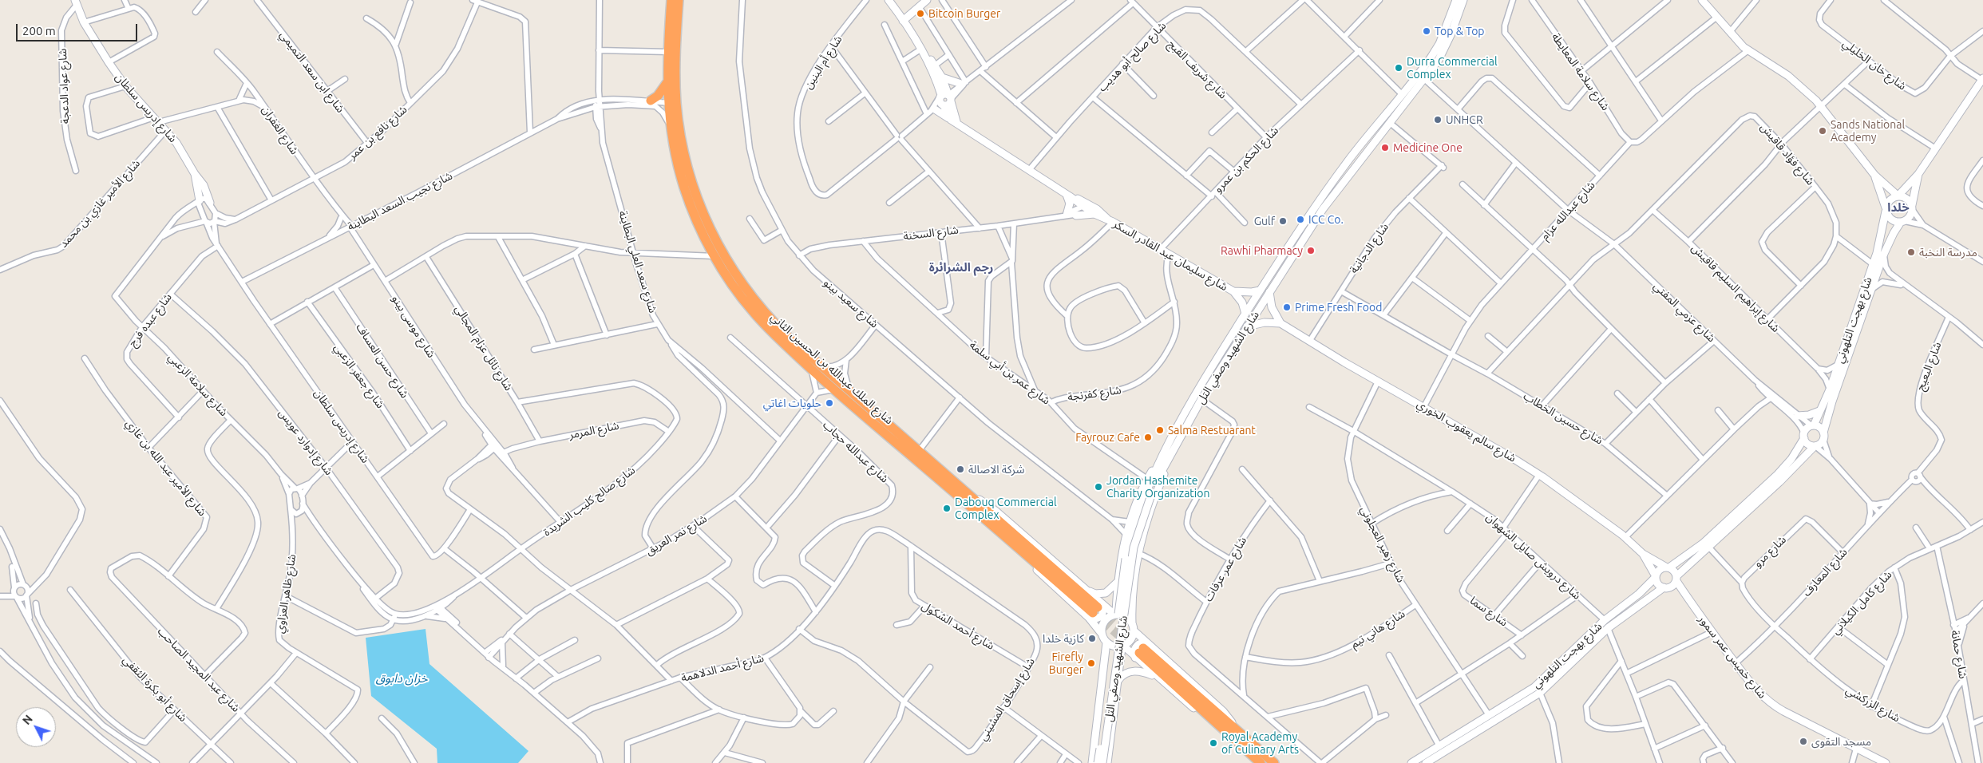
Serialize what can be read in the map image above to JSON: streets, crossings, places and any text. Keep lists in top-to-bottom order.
{
  "streets": {
    "highway": ["شارع الملك عبدالله بن الحسين الثاني"],
    "street": [
      "شارع صالح أبو هديب",
      "شارع أم البنين",
      "شارع خان الخليلي",
      "شارع شريف القبج",
      "شارع ابن سعد التميمي",
      "شارع سلامة المعايطة",
      "شارع عواد الدعجة",
      "شارع إدريس سلطان",
      "شارع الغفران",
      "شارع نافع بن عمر",
      "شارع فؤاد قاقيش",
      "شارع الحكم بن عمرو",
      "شارع نجيب السعد البطاينة",
      "شارع الأمير غازي بن محمد",
      "شارع عبدالله عزام",
      "شارع السخنة",
      "شارع الدجانية",
      "شارع سليمان عبد القادر السكر",
      "شارع سعد العلي البطاينة",
      "شارع إبراهيم السليم قاقيش",
      "شارع سعيد بينو",
      "شارع عزمي المفتي",
      "شارع عبده فرج",
      "شارع بهجت التلهوني",
      "شارع موسى بينو",
      "شارع نائل عزام المجالي",
      "شارع الشهيد وصفي التل",
      "شارع حسن العساف",
      "شارع البعيج",
      "شارع عمر بن أبي سلمة",
      "شارع جعفر الزعبي",
      "شارع سلامة الزعبي",
      "شارع كفرنجة",
      "شارع حسين الخطاب",
      "شارع المرمر",
      "شارع سالم يعقوب الخوري",
      "شارع إدوارد عويس",
      "شارع عبدالله حجاب",
      "شارع الأمير عبد الله بن غازي",
      "شارع صالح كليب الشريدة",
      "شارع نمر العريق",
      "شارع زهير العجلوني",
      "شارع مرو",
      "شارع درويش صايل الشهوان",
      "شارع عمر عرفات",
      "شارع المعارف",
      "شارع ظاهر العزاوي",
      "شارع كامل الكيلاني",
      "شارع سما",
      "شارع أحمد الشكول",
      "شارع هاني تيم",
      "شارع حمانة",
      "شارع خميس عمر سمور",
      "شارع أحمد الدلاهمة",
      "شارع عبد المجيد الصاحب",
      "شارع أبو بكرة الثقفي",
      "شارع إسحاق المشيني",
      "شارع الزركشي"
    ]
  },
  "crossings": [
    ["شارع صالح أبو هديب", "شارع شريف القبج"],
    ["شارع صالح أبو هديب", "شارع الحكم بن عمرو"],
    ["شارع صالح أبو هديب", "شارع سليمان عبد القادر السكر"],
    ["شارع شريف القبج", "شارع الحكم بن عمرو"],
    ["شارع ابن سعد التميمي", "شارع نافع بن عمر"],
    ["شارع سلامة المعايطة", "شارع عبدالله عزام"],
    ["شارع عواد الدعجة", "شارع إدريس سلطان"],
    ["شارع إدريس سلطان", "شارع نافع بن عمر"],
    ["شارع إدريس سلطان", "شارع نجيب السعد البطاينة"],
    ["شارع إدريس سلطان", "شارع الأمير غازي بن محمد"],
    ["شارع إدريس سلطان", "شارع عبده فرج"],
    ["شارع الغفران", "شارع نافع بن عمر"],
    ["شارع الغفران", "شارع نجيب السعد البطاينة"],
    ["شارع الغفران", "شارع موسى بينو"],
    ["شارع نافع بن عمر", "شارع سلامة الزعبي"],
    ["شارع فؤاد قاقيش", "شارع إبراهيم السليم قاقيش"],
    ["شارع فؤاد قاقيش", "شارع عزمي المفتي"],
    ["شارع فؤاد قاقيش", "شارع حسين الخطاب"],
    ["شارع نجيب السعد البطاينة", "شارع سعد العلي البطاينة"],
    ["شارع نجيب السعد البطاينة", "شارع موسى بينو"],
    ["شارع نجيب السعد البطاينة", "شارع الملك عبدالله بن الحسين الثاني"],
    ["شارع عبدالله عزام", "شارع عزمي المفتي"],
    ["شارع عبدالله عزام", "شارع حسين الخطاب"],
    ["شارع عبدالله عزام", "شارع سالم يعقوب الخوري"],
    ["شارع السخنة", "شارع سليمان عبد القادر السكر"],
    ["شارع السخنة", "شارع سعيد بينو"],
    ["شارع السخنة", "شارع عمر بن أبي سلمة"],
    ["شارع الدجانية", "شارع الشهيد وصفي التل"],
    ["شارع الدجانية", "شارع حسين الخطاب"],
    ["شارع الدجانية", "شارع سالم يعقوب الخوري"],
    ["شارع سليمان عبد القادر السكر", "شارع الشهيد وصفي التل"],
    ["شارع سليمان عبد القادر السكر", "شارع كفرنجة"],
    ["شارع سعد العلي البطاينة", "شارع نمر العريق"],
    ["شارع إبراهيم السليم قاقيش", "شارع بهجت التلهوني"],
    ["شارع عزمي المفتي", "شارع بهجت التلهوني"],
    ["شارع عزمي المفتي", "شارع الشهيد وصفي التل"],
    ["شارع عبده فرج", "شارع سلامة الزعبي"],
    ["شارع عبده فرج", "شارع إدوارد عويس"],
    ["شارع بهجت التلهوني", "شارع سالم يعقوب الخوري"],
    ["شارع بهجت التلهوني", "شارع زهير العجلوني"],
    ["شارع بهجت التلهوني", "شارع درويش صايل الشهوان"],
    ["شارع بهجت التلهوني", "شارع خميس عمر سمور"],
    ["شارع موسى بينو", "شارع المرمر"],
    ["شارع موسى بينو", "شارع صالح كليب الشريدة"],
    ["شارع نائل عزام المجالي", "شارع المرمر"],
    ["شارع نائل عزام المجالي", "شارع صالح كليب الشريدة"],
    ["شارع الشهيد وصفي التل", "شارع سالم يعقوب الخوري"],
    ["شارع البعيج", "شارع المعارف"],
    ["شارع عمر بن أبي سلمة", "شارع كفرنجة"],
    ["شارع سلامة الزعبي", "شارع ظاهر العزاوي"],
    ["شارع المرمر", "شارع صالح كليب الشريدة"],
    ["شارع سالم يعقوب الخوري", "شارع زهير العجلوني"],
    ["شارع سالم يعقوب الخوري", "شارع خميس عمر سمور"],
    ["شارع عبدالله حجاب", "شارع نمر العريق"],
    ["شارع عبدالله حجاب", "شارع أحمد الدلاهمة"],
    ["شارع الأمير عبد الله بن غازي", "شارع عبد المجيد الصاحب"],
    ["شارع زهير العجلوني", "شارع درويش صايل الشهوان"],
    ["شارع زهير العجلوني", "شارع هاني تيم"],
    ["شارع مرو", "شارع المعارف"],
    ["شارع درويش صايل الشهوان", "شارع سما"],
    ["شارع المعارف", "شارع خميس عمر سمور"],
    ["شارع المعارف", "شارع الزركشي"],
    ["شارع كامل الكيلاني", "شارع حمانة"],
    ["شارع كامل الكيلاني", "شارع الزركشي"],
    ["شارع أحمد الشكول", "شارع إسحاق المشيني"],
    ["شارع حمانة", "شارع الزركشي"],
    ["شارع أحمد الدلاهمة", "شارع إسحاق المشيني"]
  ],
  "districts": ["خلدا", "رجم الشرائرة"],
  "water": ["خزان دابوق"],
  "places": [
    "Bitcoin Burger",
    "Top & Top",
    "Durra Commercial Complex",
    "UNHCR",
    "Sands National Academy",
    "Medicine One",
    "ICC Co.",
    "Gulf",
    "Rawhi Pharmacy",
    "مدرسة النخبة",
    "Prime Fresh Food",
    "حلويات اغاتي",
    "Salma Restuarant",
    "Fayrouz Cafe",
    "شركة الاصالة",
    "Jordan Hashemite Charity Organization",
    "Dabouq Commercial Complex",
    "كازية خلدا",
    "Firefly Burger",
    "مسجد التقوى",
    "Royal Academy of Culinary Arts"
  ],
  "scale_bar": "200 m",
  "north": "top left"
}
